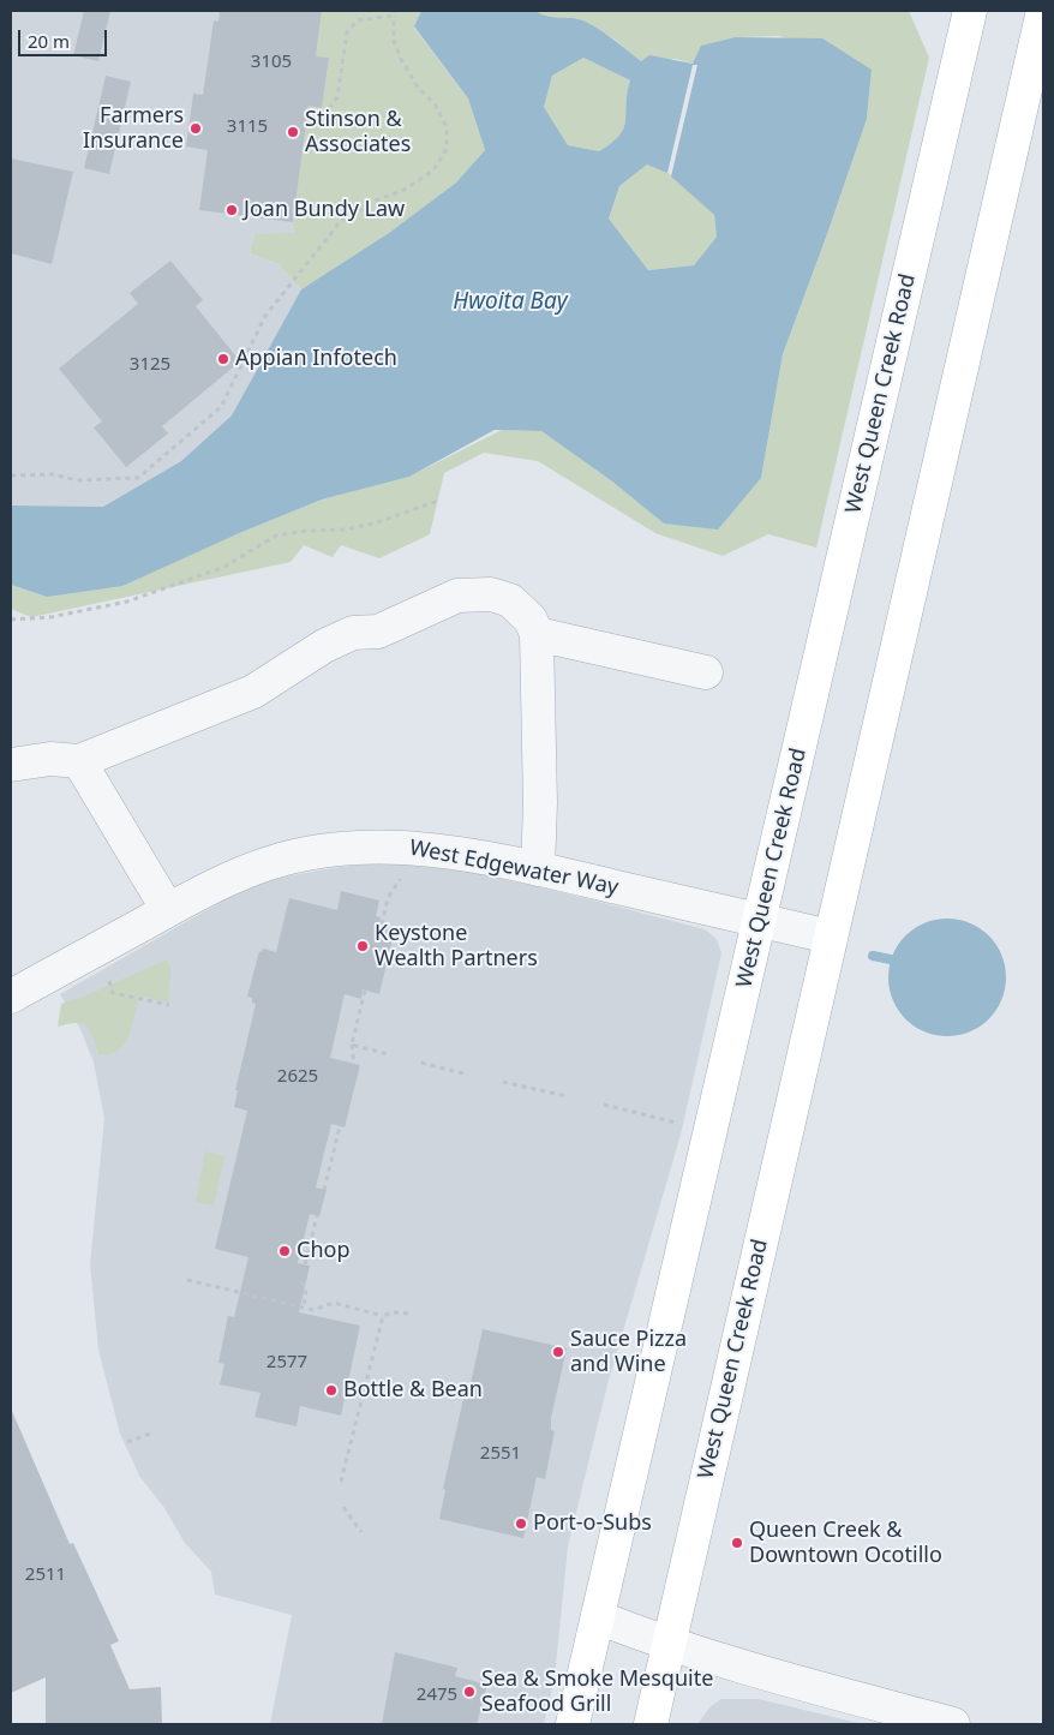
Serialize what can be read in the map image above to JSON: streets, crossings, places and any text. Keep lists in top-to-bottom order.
{
  "streets": {
    "main road": ["West Queen Creek Road"],
    "street": ["West Edgewater Way"]
  },
  "crossings": [
    ["West Queen Creek Road", "West Edgewater Way"]
  ],
  "water": ["Hwoita Bay"],
  "places": [
    "Farmers Insurance",
    "Stinson & Associates",
    "Joan Bundy Law",
    "Appian Infotech",
    "Keystone Wealth Partners",
    "Chop",
    "Sauce Pizza and Wine",
    "Bottle & Bean",
    "Port-o-Subs",
    "Queen Creek & Downtown Ocotillo",
    "Sea & Smoke Mesquite Seafood Grill"
  ],
  "house_numbers": [
    "3105",
    "3115",
    "3125",
    "2625",
    "2577",
    "2551",
    "2511",
    "2475"
  ],
  "scale_bar": "20 m"
}
